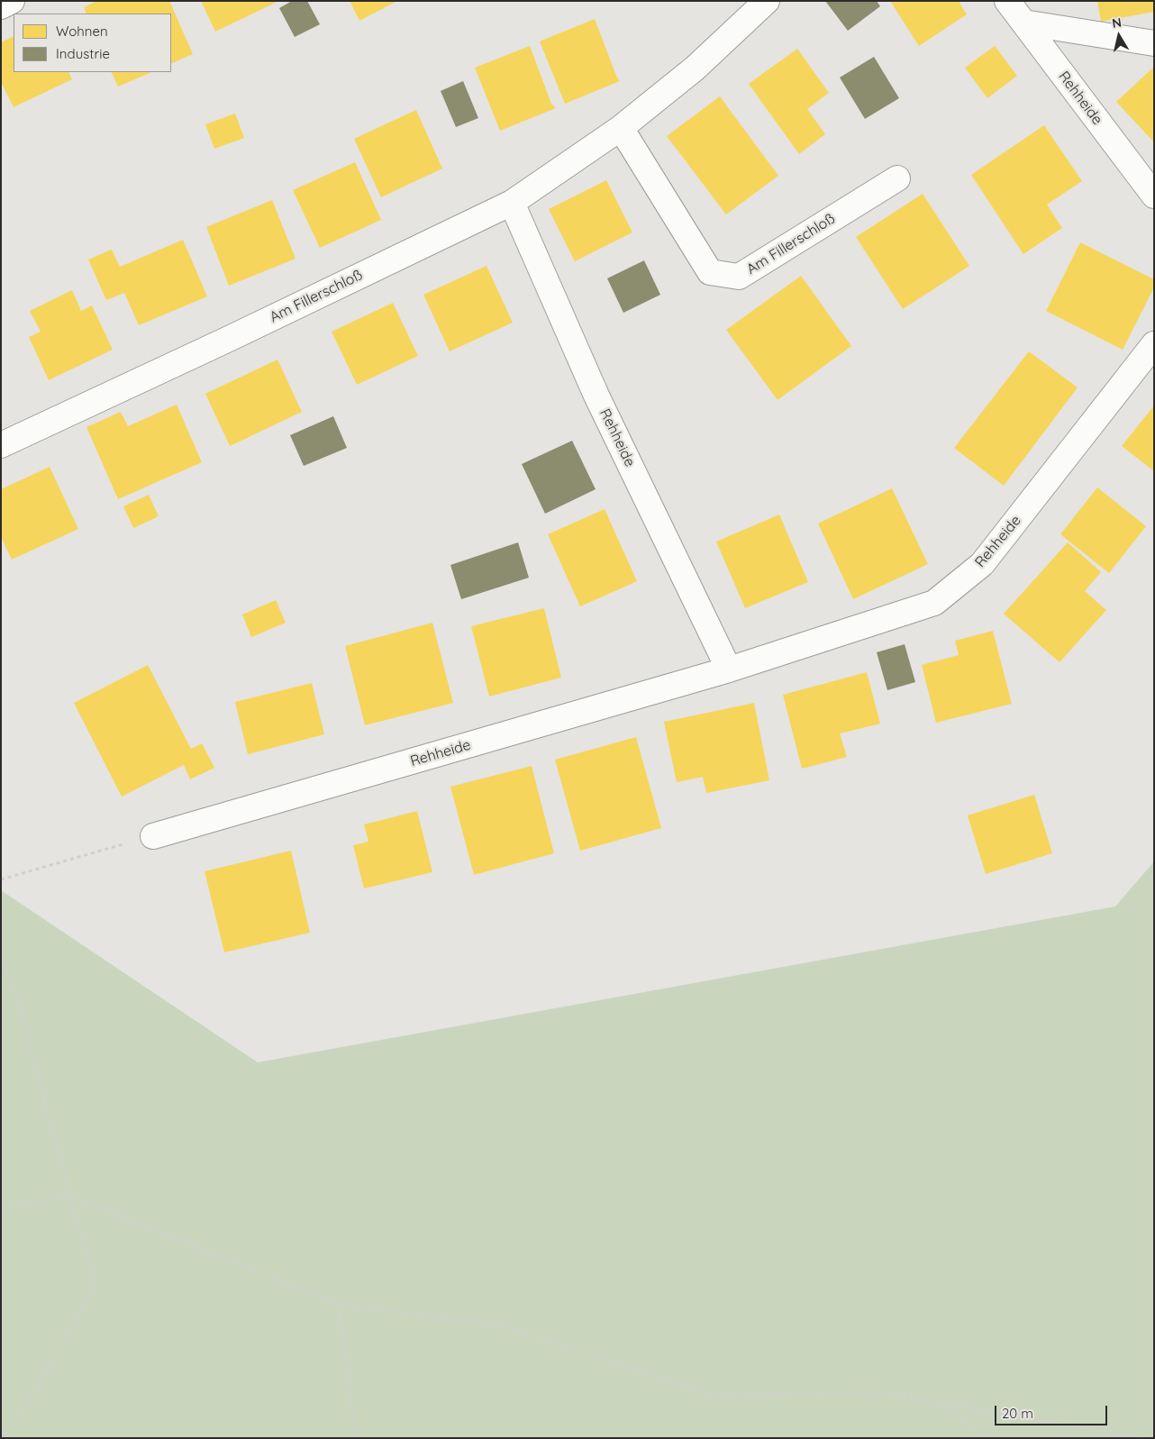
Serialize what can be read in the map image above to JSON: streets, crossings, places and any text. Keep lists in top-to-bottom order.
{
  "streets": {
    "street": ["Rehheide", "Am Fillerschloß"]
  },
  "crossings": [
    ["Rehheide", "Am Fillerschloß"]
  ],
  "legend": ["Wohnen", "Industrie"],
  "scale_bar": "20 m",
  "north": "top"
}
